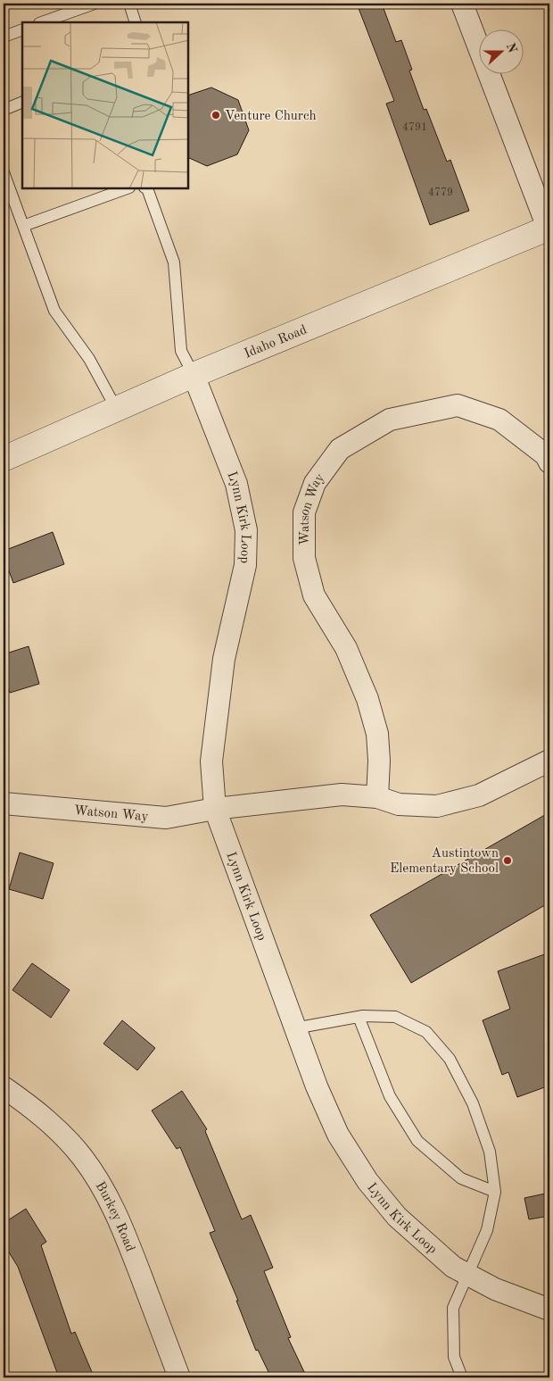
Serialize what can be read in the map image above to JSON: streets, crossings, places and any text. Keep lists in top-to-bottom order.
{
  "streets": {
    "street": [
      "Idaho Road",
      "Watson Way",
      "Lynn Kirk Loop",
      "Burkey Road"
    ]
  },
  "crossings": [
    ["Idaho Road", "Lynn Kirk Loop"],
    ["Watson Way", "Lynn Kirk Loop"]
  ],
  "places": ["Venture Church", "Austintown Elementary School"],
  "house_numbers": ["4791", "4779"],
  "north": "right"
}
